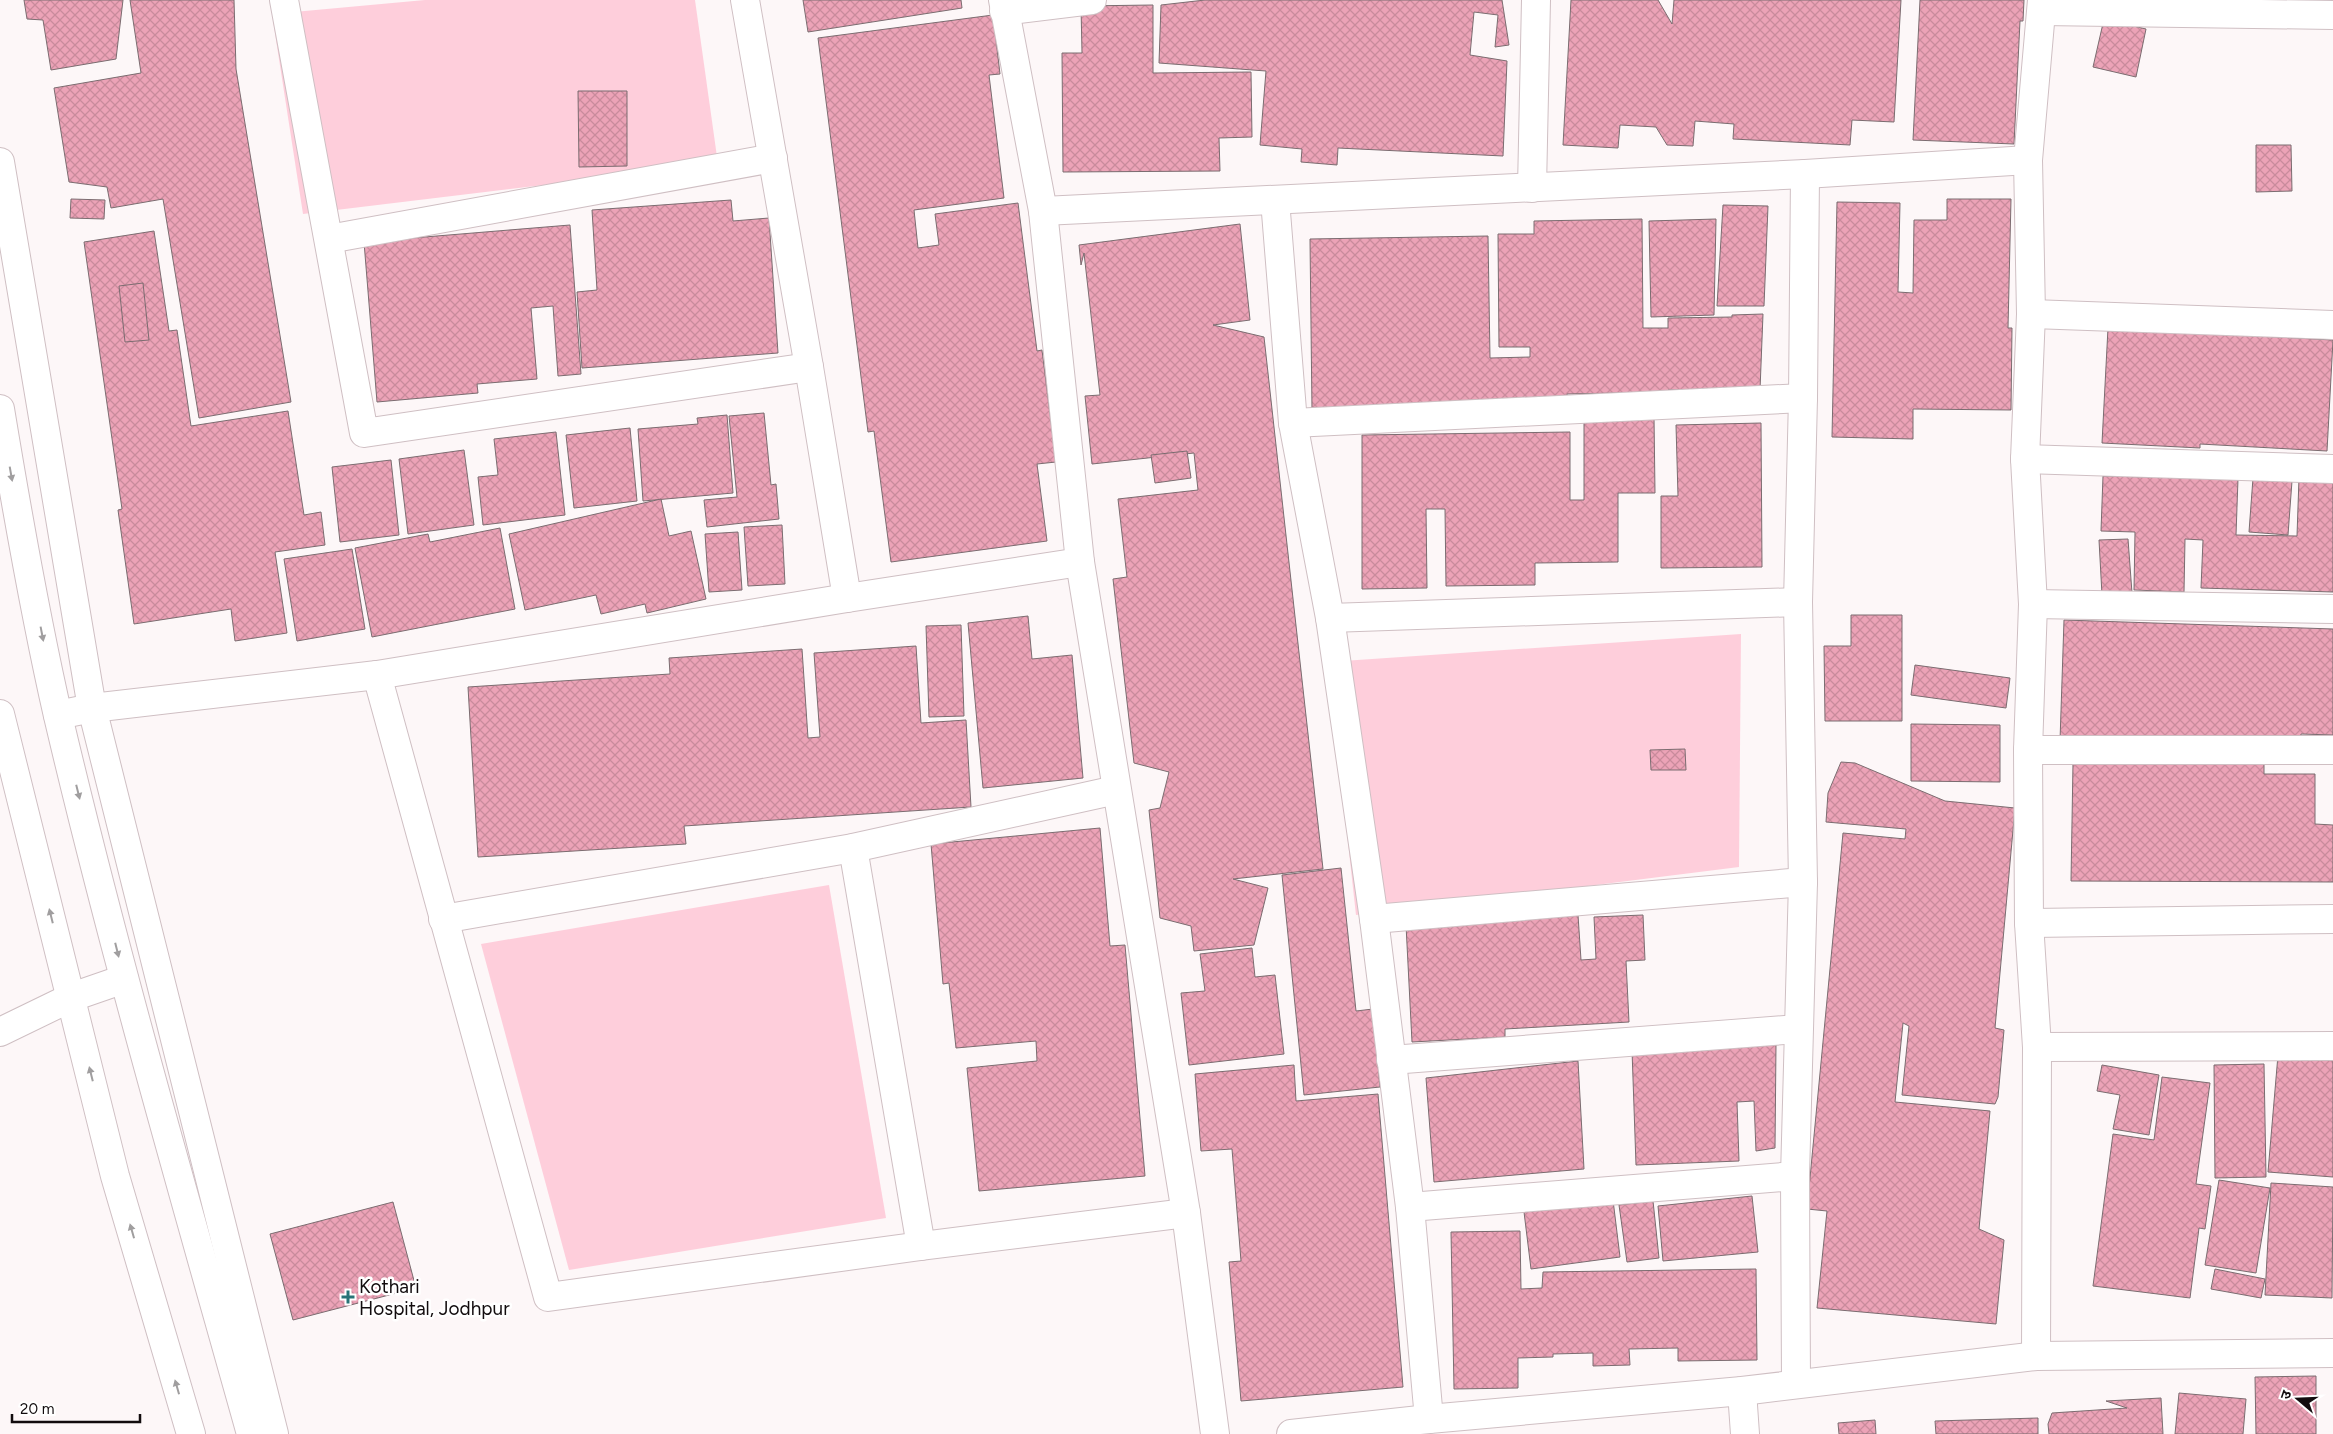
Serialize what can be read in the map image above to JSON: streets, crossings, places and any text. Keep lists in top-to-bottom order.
{
  "places": {
    "health": ["Kothari Hospital, Jodhpur"]
  },
  "scale_bar": "20 m",
  "north": "left"
}
